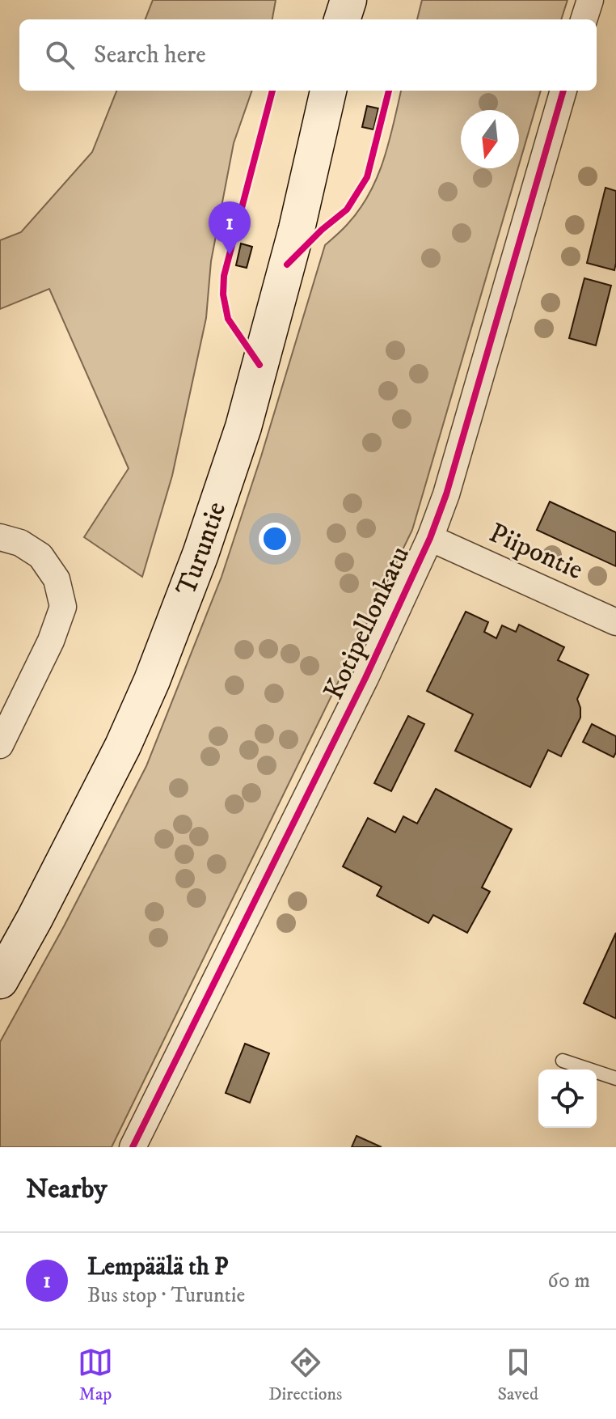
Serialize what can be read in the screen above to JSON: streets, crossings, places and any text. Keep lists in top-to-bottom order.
{
  "streets": {
    "main road": ["Turuntie"],
    "street": ["Piipontie", "Kotipellonkatu"]
  },
  "crossings": [
    ["Piipontie", "Kotipellonkatu"]
  ],
  "north": "bottom",
  "page": {
    "search": "Search here",
    "pins": "1",
    "heading": "Nearby",
    "list": [
      {
        "mark": "1",
        "name": "Lempäälä th P",
        "note": "Bus stop · Turuntie",
        "value": "60 m"
      }
    ],
    "nav": ["Map", "Directions", "Saved"]
  }
}
